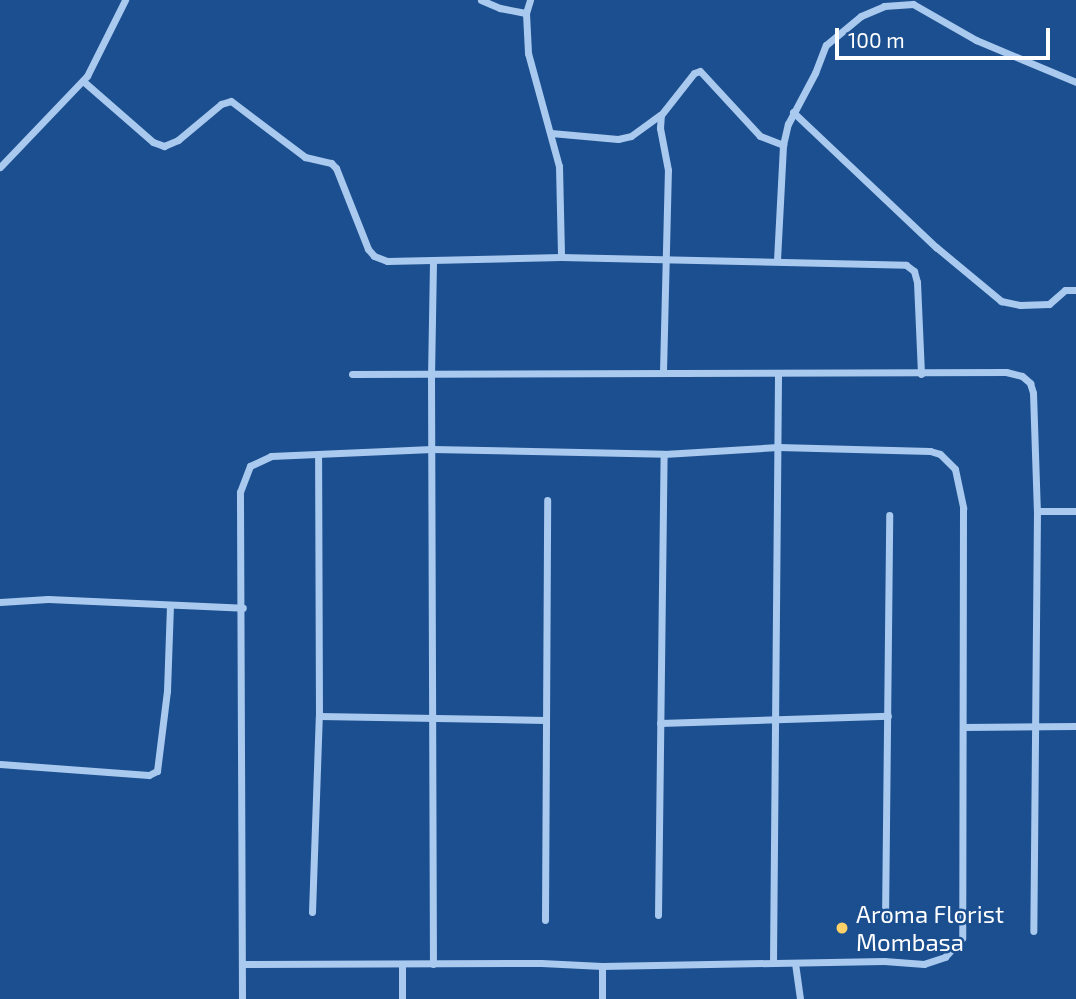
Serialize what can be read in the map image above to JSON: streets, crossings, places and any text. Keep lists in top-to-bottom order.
{
  "places": ["Aroma Florist Mombasa"],
  "scale_bar": "100 m"
}
